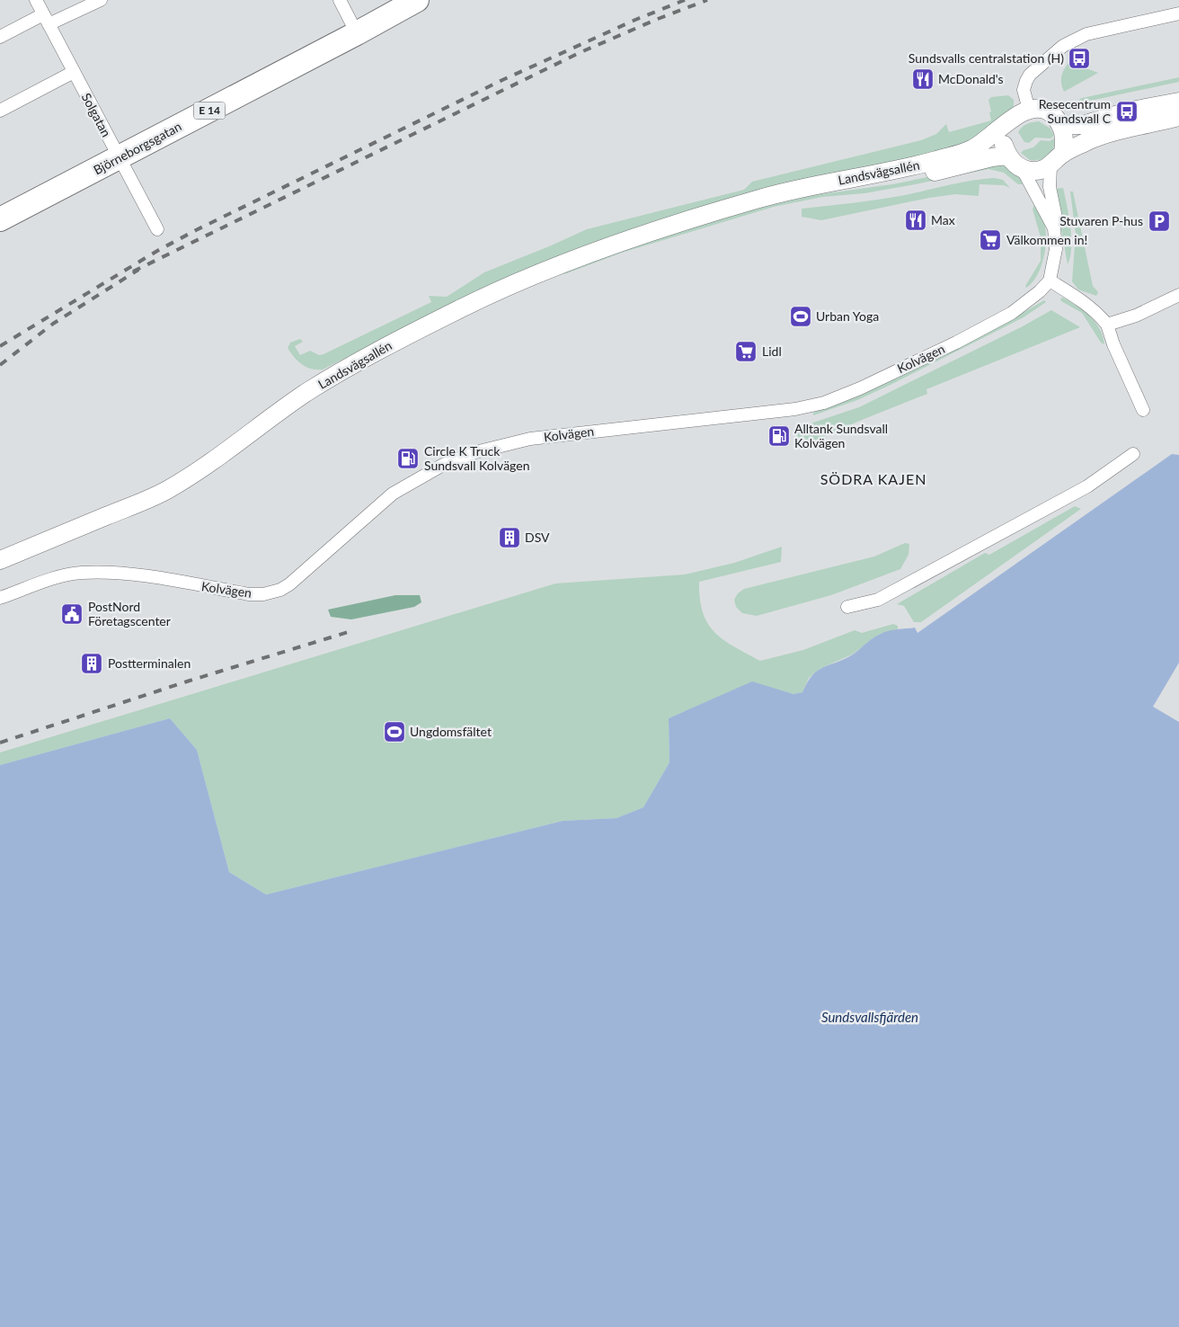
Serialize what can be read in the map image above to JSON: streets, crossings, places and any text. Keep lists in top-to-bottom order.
{
  "streets": {
    "highway": ["E 14", "Björneborgsgatan"],
    "main road": ["Landsvägsallén"],
    "street": ["Solgatan", "Kolvägen"]
  },
  "crossings": [
    ["Solgatan", "Björneborgsgatan"]
  ],
  "districts": ["SÖDRA KAJEN"],
  "water": ["Sundsvallsfjärden"],
  "places": {
    "bus stop": ["Sundsvalls centralstation (H)", "Resecentrum Sundsvall C"],
    "restaurant": ["McDonald's", "Max"],
    "parking": ["Stuvaren P-hus"],
    "supermarket": ["Välkommen in!", "Lidl"],
    "sports": ["Urban Yoga", "Ungdomsfältet"],
    "fuel station": ["Alltank Sundsvall Kolvägen", "Circle K Truck Sundsvall Kolvägen"],
    "building": ["DSV", "Postterminalen"],
    "public building": ["PostNord Företagscenter"]
  }
}
